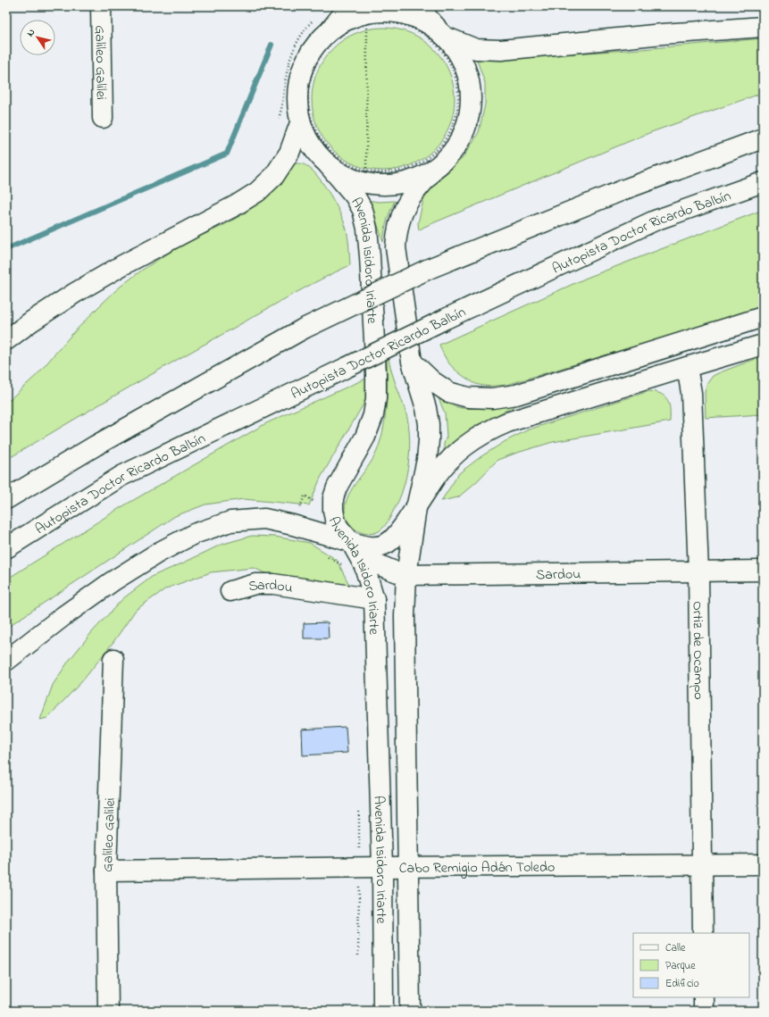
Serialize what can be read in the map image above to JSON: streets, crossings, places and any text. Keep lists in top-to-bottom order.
{
  "streets": {
    "main road": [
      "Galileo Galilei",
      "Autopista Doctor Ricardo Balbín",
      "Avenida Isidoro Iriarte",
      "Sardou",
      "Ortiz de Ocampo",
      "Cabo Remigio Adán Toledo"
    ]
  },
  "crossings": [
    ["Galileo Galilei", "Cabo Remigio Adán Toledo"],
    ["Avenida Isidoro Iriarte", "Sardou"],
    ["Avenida Isidoro Iriarte", "Cabo Remigio Adán Toledo"],
    ["Sardou", "Ortiz de Ocampo"],
    ["Ortiz de Ocampo", "Cabo Remigio Adán Toledo"]
  ],
  "legend": ["Calle", "Parque", "Edificio"],
  "north": "top left"
}
